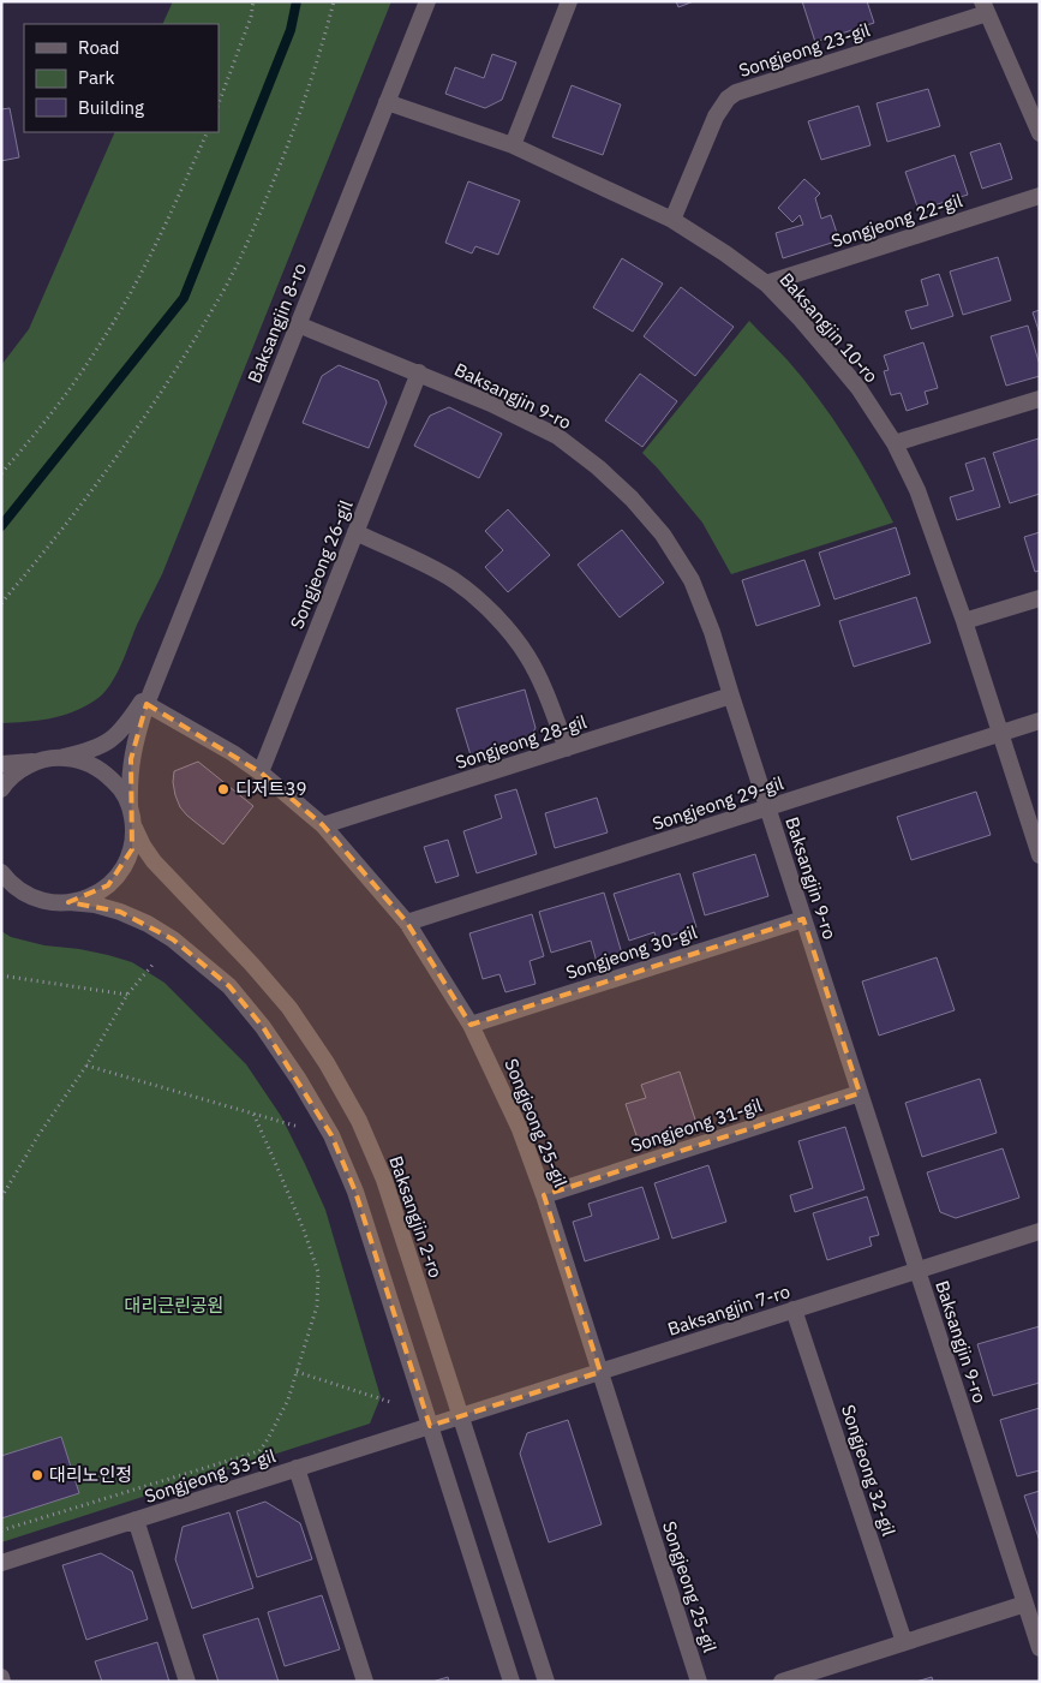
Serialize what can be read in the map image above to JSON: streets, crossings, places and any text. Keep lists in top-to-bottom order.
{
  "streets": {
    "street": [
      "Songjeong 23-gil",
      "Songjeong 22-gil",
      "Baksangjin 8-ro",
      "Baksangjin 10-ro",
      "Baksangjin 9-ro",
      "Songjeong 26-gil",
      "Songjeong 28-gil",
      "Songjeong 29-gil",
      "Songjeong 30-gil",
      "Songjeong 25-gil",
      "Songjeong 31-gil",
      "Baksangjin 2-ro",
      "Baksangjin 7-ro",
      "Songjeong 32-gil",
      "Songjeong 33-gil"
    ]
  },
  "crossings": [
    ["Songjeong 23-gil", "Baksangjin 10-ro"],
    ["Songjeong 22-gil", "Baksangjin 10-ro"],
    ["Baksangjin 8-ro", "Baksangjin 10-ro"],
    ["Baksangjin 8-ro", "Baksangjin 9-ro"],
    ["Baksangjin 8-ro", "Songjeong 25-gil"],
    ["Baksangjin 10-ro", "Songjeong 29-gil"],
    ["Baksangjin 9-ro", "Songjeong 26-gil"],
    ["Baksangjin 9-ro", "Songjeong 28-gil"],
    ["Baksangjin 9-ro", "Songjeong 29-gil"],
    ["Baksangjin 9-ro", "Songjeong 30-gil"],
    ["Baksangjin 9-ro", "Songjeong 31-gil"],
    ["Baksangjin 9-ro", "Baksangjin 7-ro"],
    ["Songjeong 26-gil", "Songjeong 25-gil"],
    ["Songjeong 28-gil", "Songjeong 25-gil"],
    ["Songjeong 29-gil", "Songjeong 25-gil"],
    ["Songjeong 30-gil", "Songjeong 25-gil"],
    ["Songjeong 25-gil", "Songjeong 31-gil"],
    ["Songjeong 25-gil", "Baksangjin 7-ro"],
    ["Baksangjin 2-ro", "Baksangjin 7-ro"],
    ["Baksangjin 7-ro", "Songjeong 32-gil"],
    ["Baksangjin 7-ro", "Songjeong 33-gil"]
  ],
  "parks": ["대리근린공원"],
  "places": ["디저트39", "대리노인정"],
  "legend": ["Road", "Park", "Building"]
}
